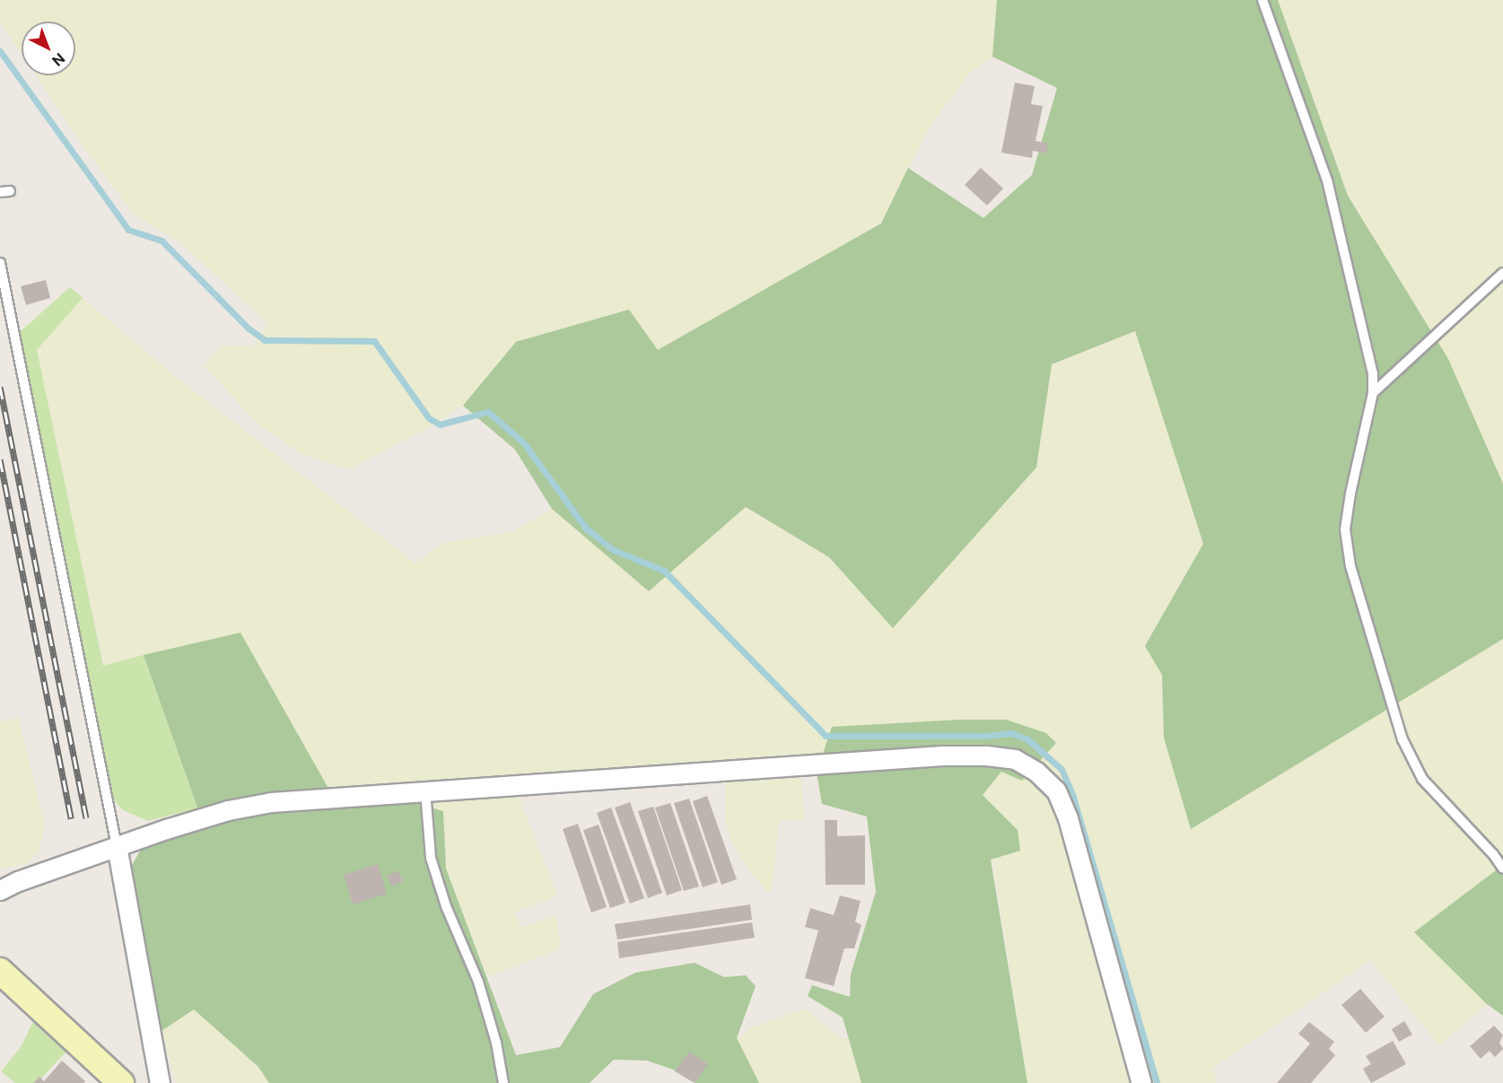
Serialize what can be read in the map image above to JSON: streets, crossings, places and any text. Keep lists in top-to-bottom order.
{
  "north": "bottom right"
}
